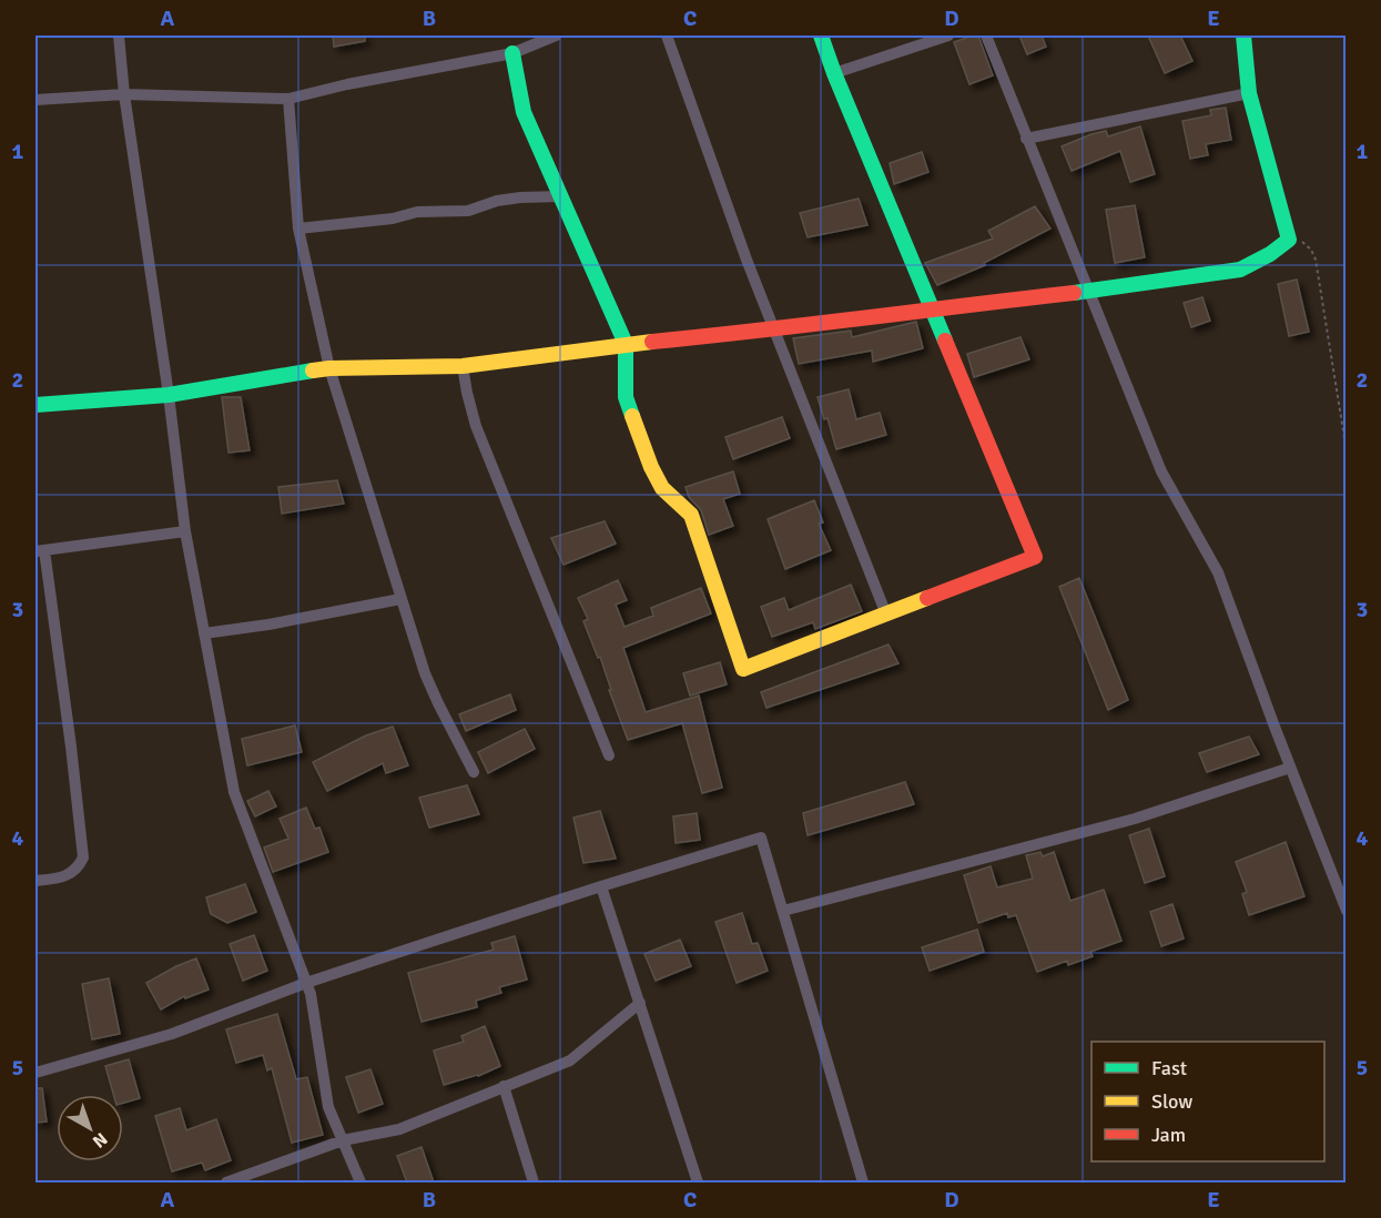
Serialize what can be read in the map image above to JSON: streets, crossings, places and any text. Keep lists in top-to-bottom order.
{
  "legend": ["Fast", "Slow", "Jam"],
  "north": "bottom right",
  "grid": {
    "columns": [
      "A",
      "B",
      "C",
      "D",
      "E"
    ],
    "rows": [
      "1",
      "2",
      "3",
      "4",
      "5"
    ]
  }
}
